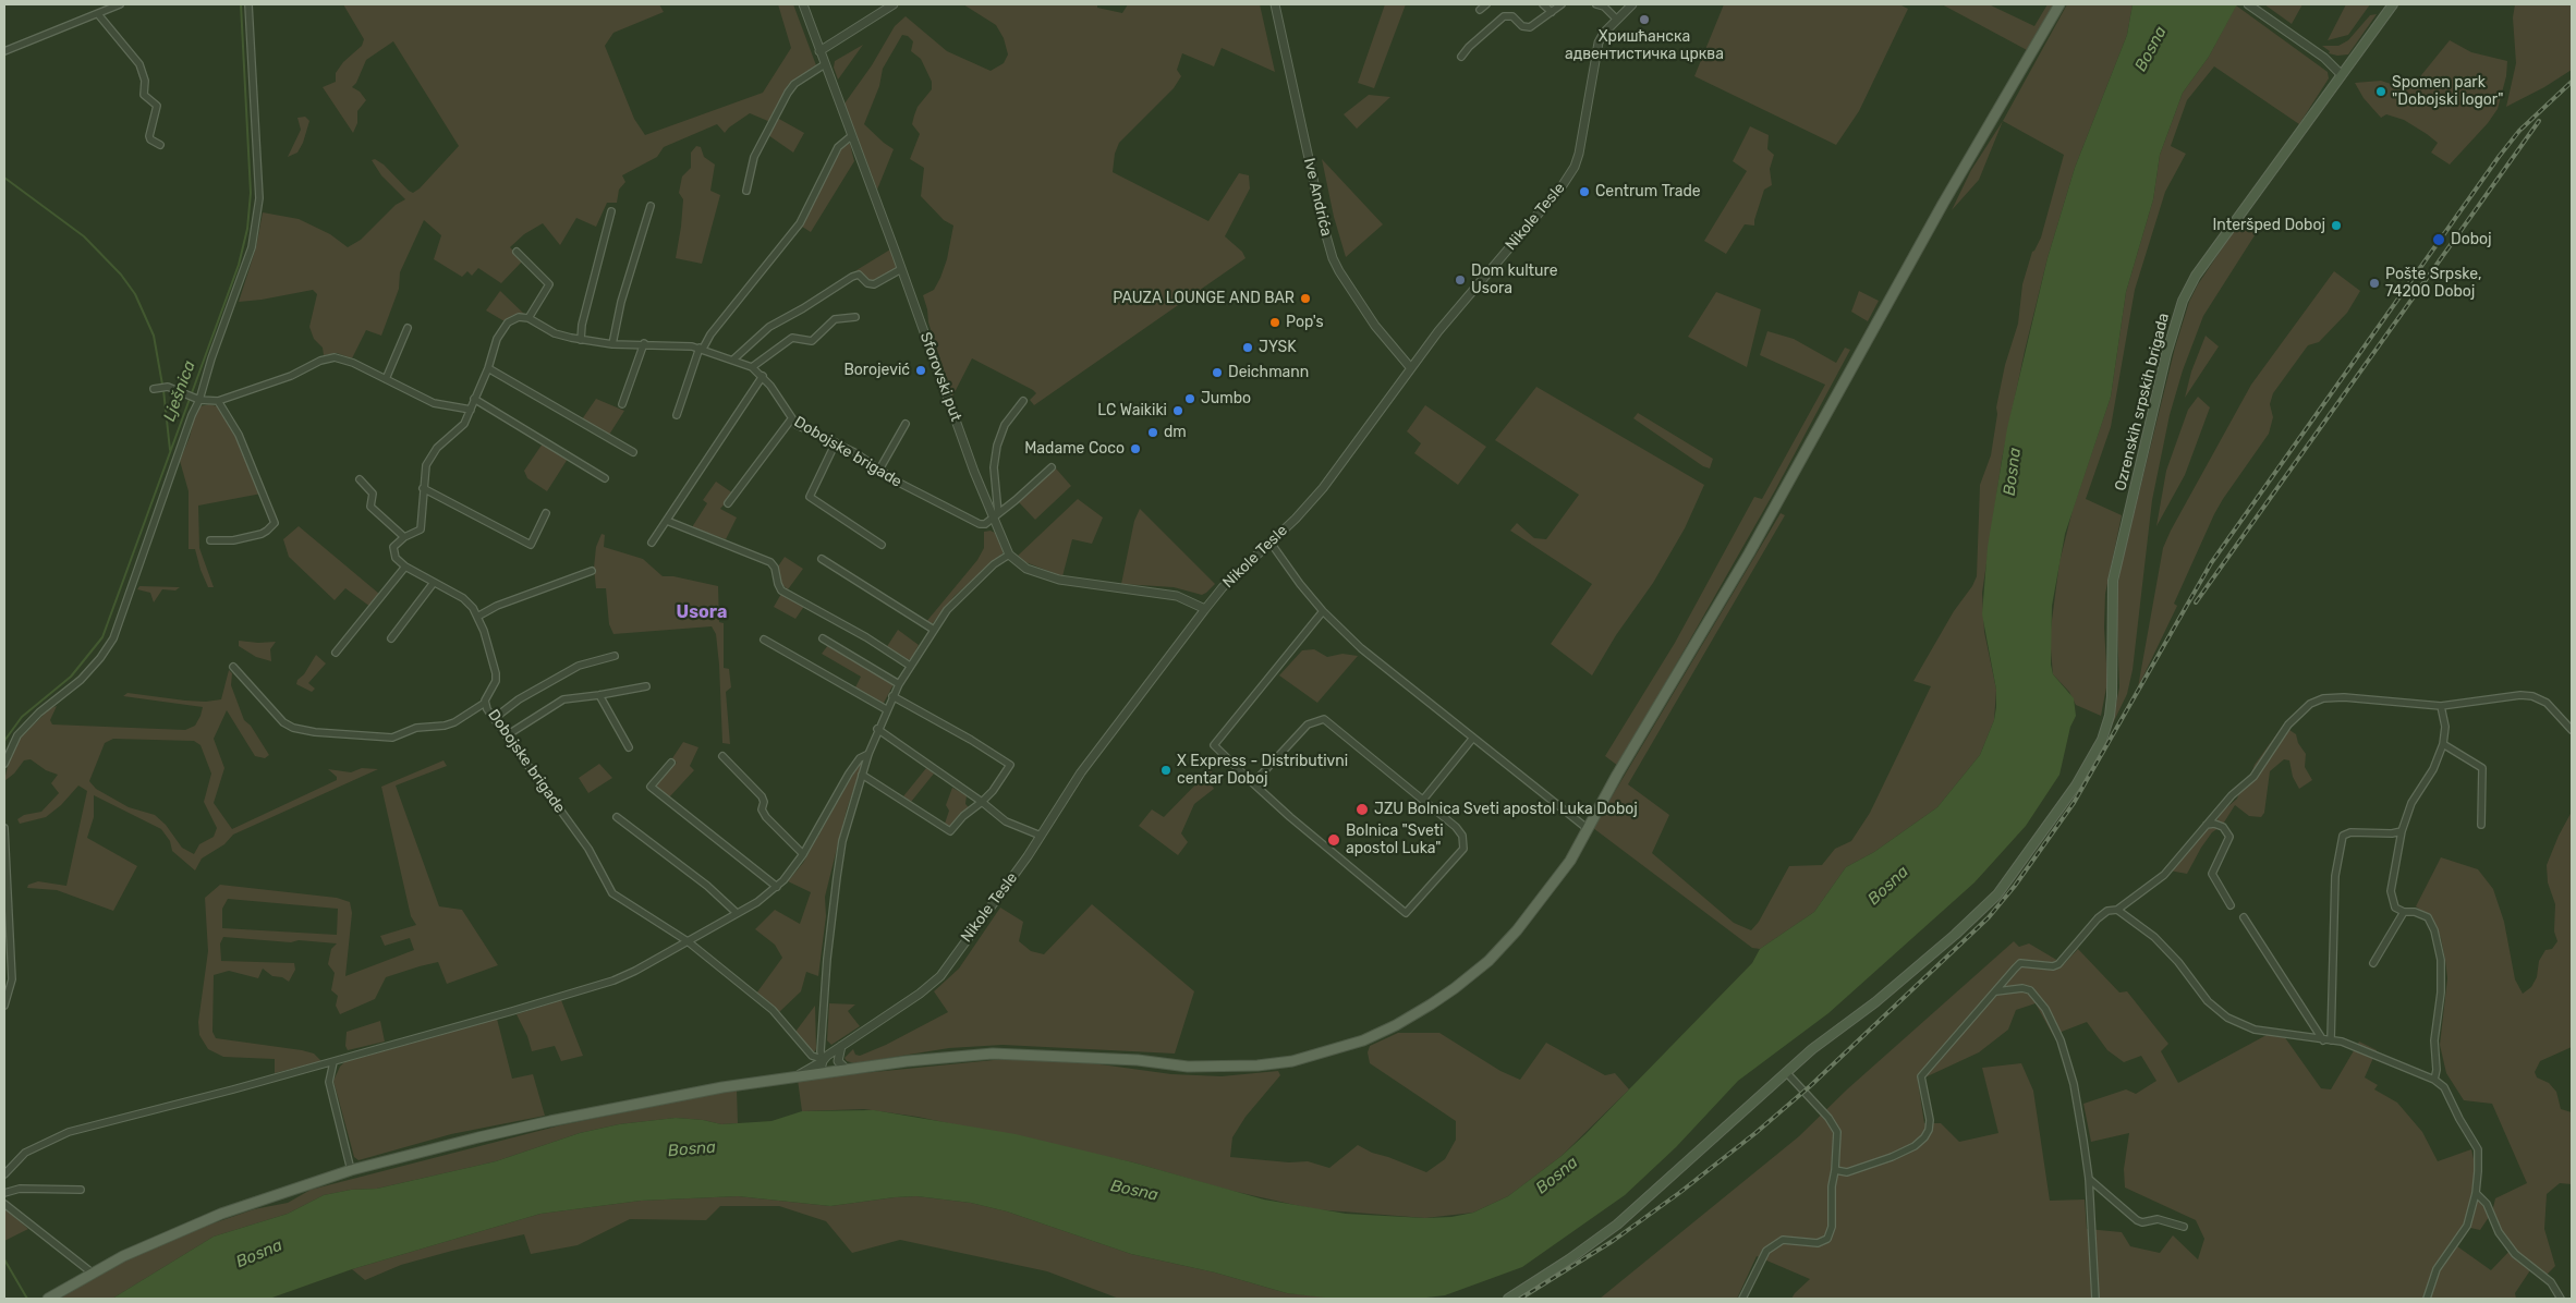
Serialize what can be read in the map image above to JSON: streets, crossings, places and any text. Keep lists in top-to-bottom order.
{
  "streets": {
    "main road": ["Ozrenskih srpskih brigada"],
    "street": [
      "Ive Andrića",
      "Nikole Tesle",
      "Sforovski put",
      "Dobojske brigade"
    ]
  },
  "crossings": [
    ["Ive Andrića", "Nikole Tesle"],
    ["Nikole Tesle", "Dobojske brigade"],
    ["Sforovski put", "Dobojske brigade"]
  ],
  "districts": ["Usora"],
  "water": ["Bosna", "Lješnica"],
  "places": [
    "Хришћанска адвентистичка црква",
    "Spomen park \"Dobojski logor\"",
    "Centrum Trade",
    "Interšped Doboj",
    "Doboj",
    "Dom kulture Usora",
    "Pošte Srpske, 74200 Doboj",
    "PAUZA LOUNGE AND BAR",
    "Pop's",
    "JYSK",
    "Borojević",
    "Deichmann",
    "Jumbo",
    "LC Waikiki",
    "dm",
    "Madame Coco",
    "X Express - Distributivni centar Doboj",
    "JZU Bolnica Sveti apostol Luka Doboj",
    "Bolnica \"Sveti apostol Luka\""
  ]
}
